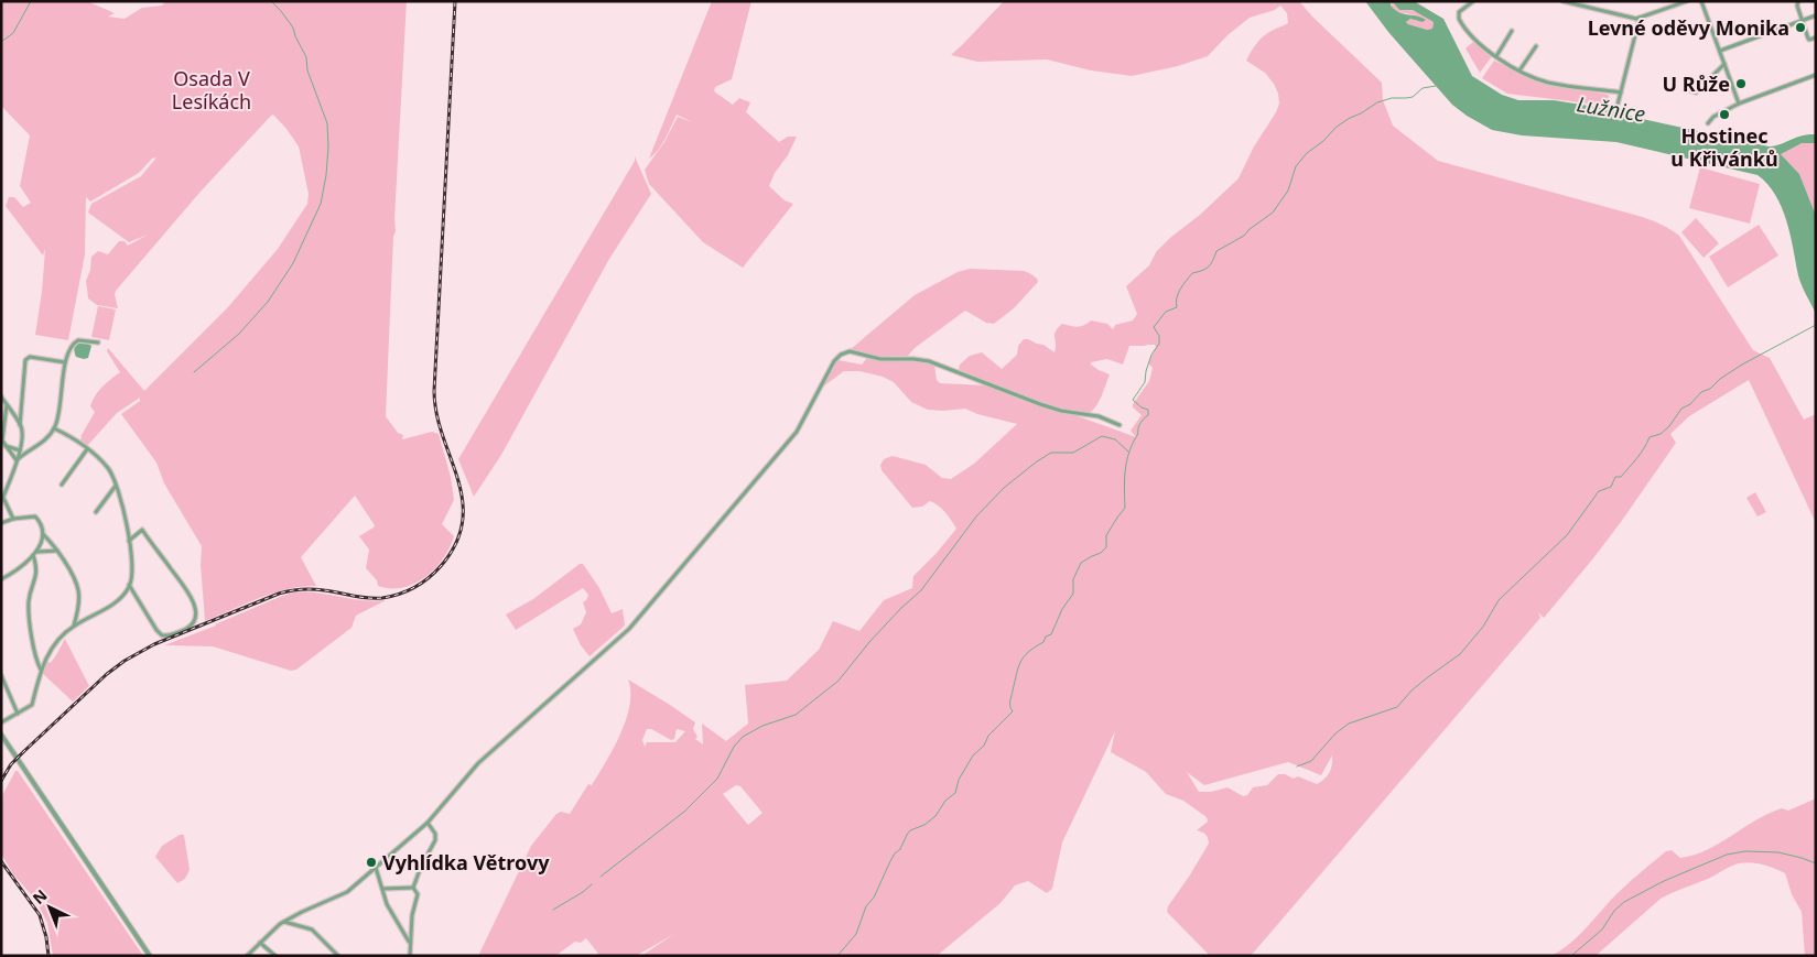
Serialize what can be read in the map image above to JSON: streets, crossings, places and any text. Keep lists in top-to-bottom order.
{
  "water": ["Lužnice"],
  "parks": ["Osada V Lesíkách"],
  "places": [
    "Levné oděvy Monika",
    "U Růže",
    "Hostinec u Křivánků",
    "Vyhlídka Větrovy"
  ],
  "north": "top left"
}
